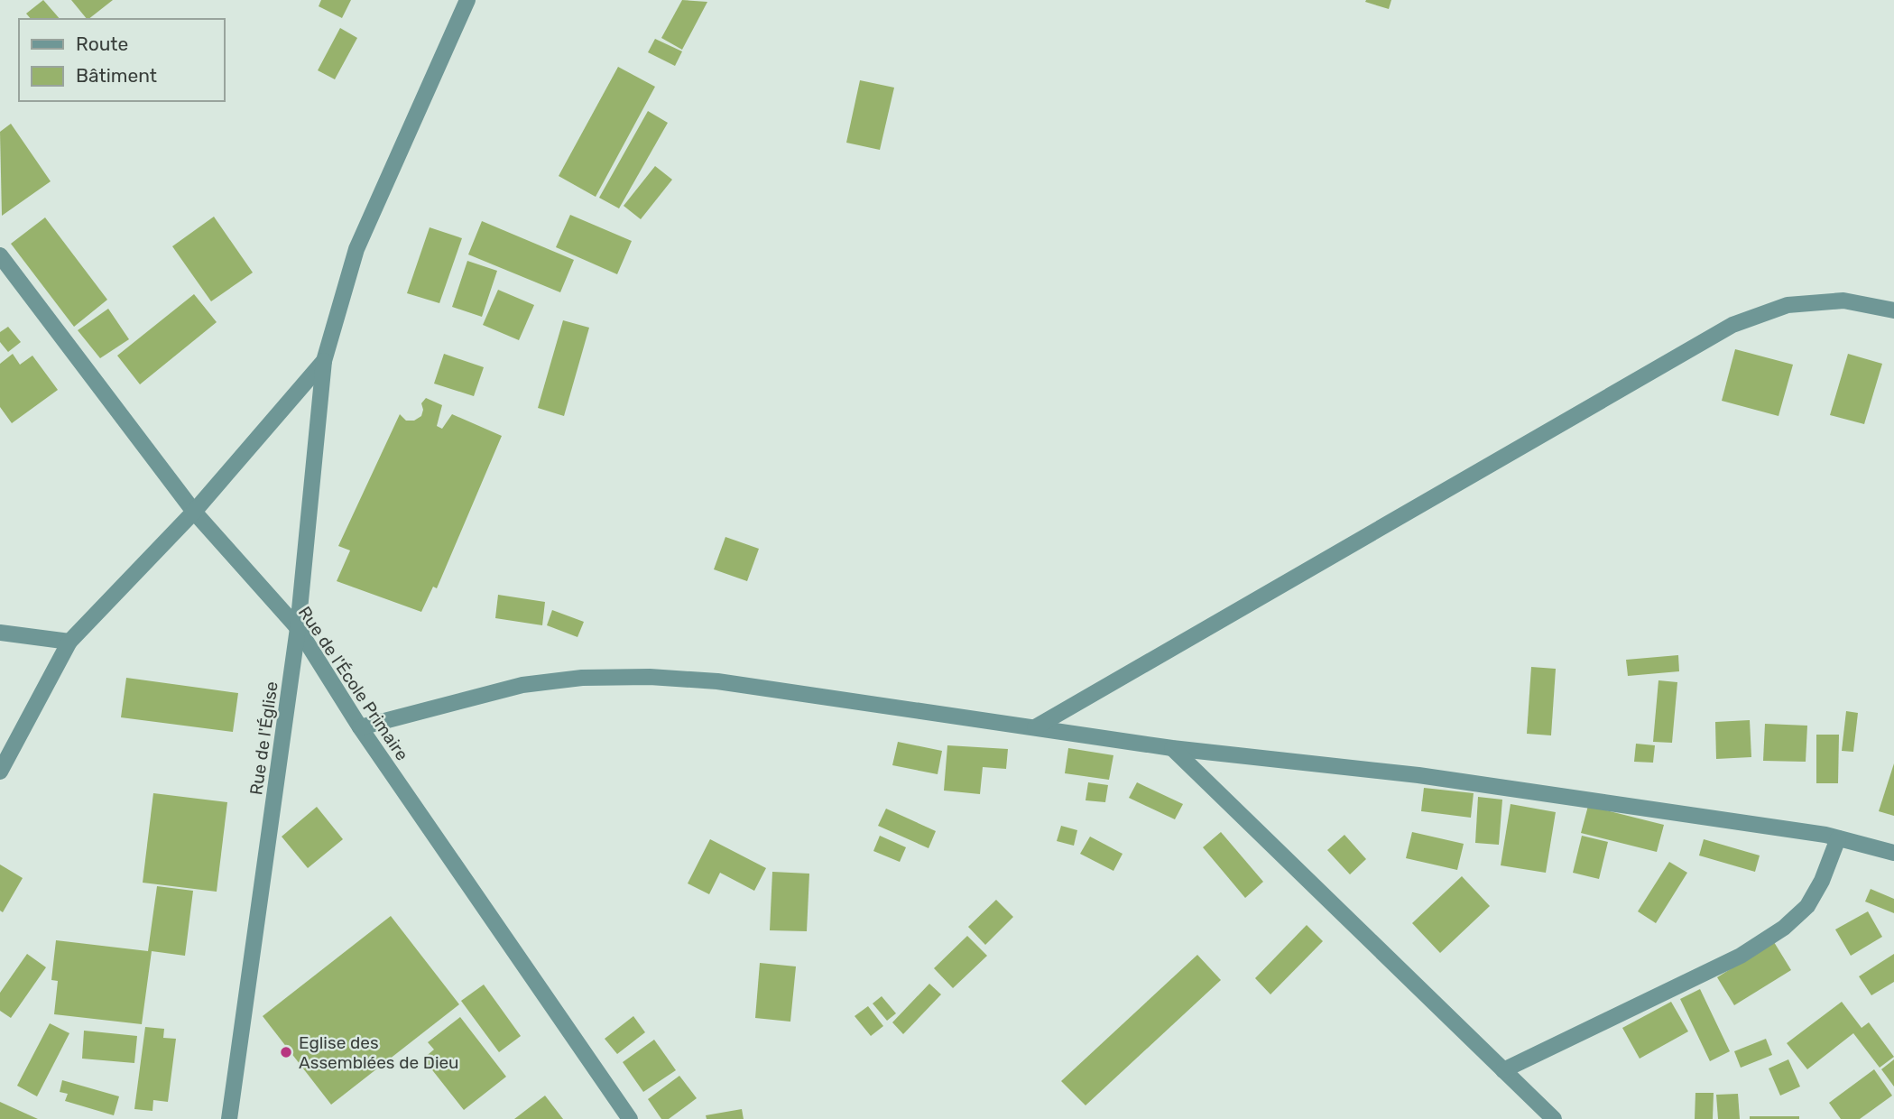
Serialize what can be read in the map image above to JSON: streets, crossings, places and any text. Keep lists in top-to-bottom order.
{
  "streets": {
    "street": ["Rue de l'École Primaire", "Rue de l'Église"]
  },
  "crossings": [
    ["Rue de l'École Primaire", "Rue de l'Église"]
  ],
  "places": ["Eglise des Assemblées de Dieu"],
  "legend": ["Route", "Bâtiment"]
}
